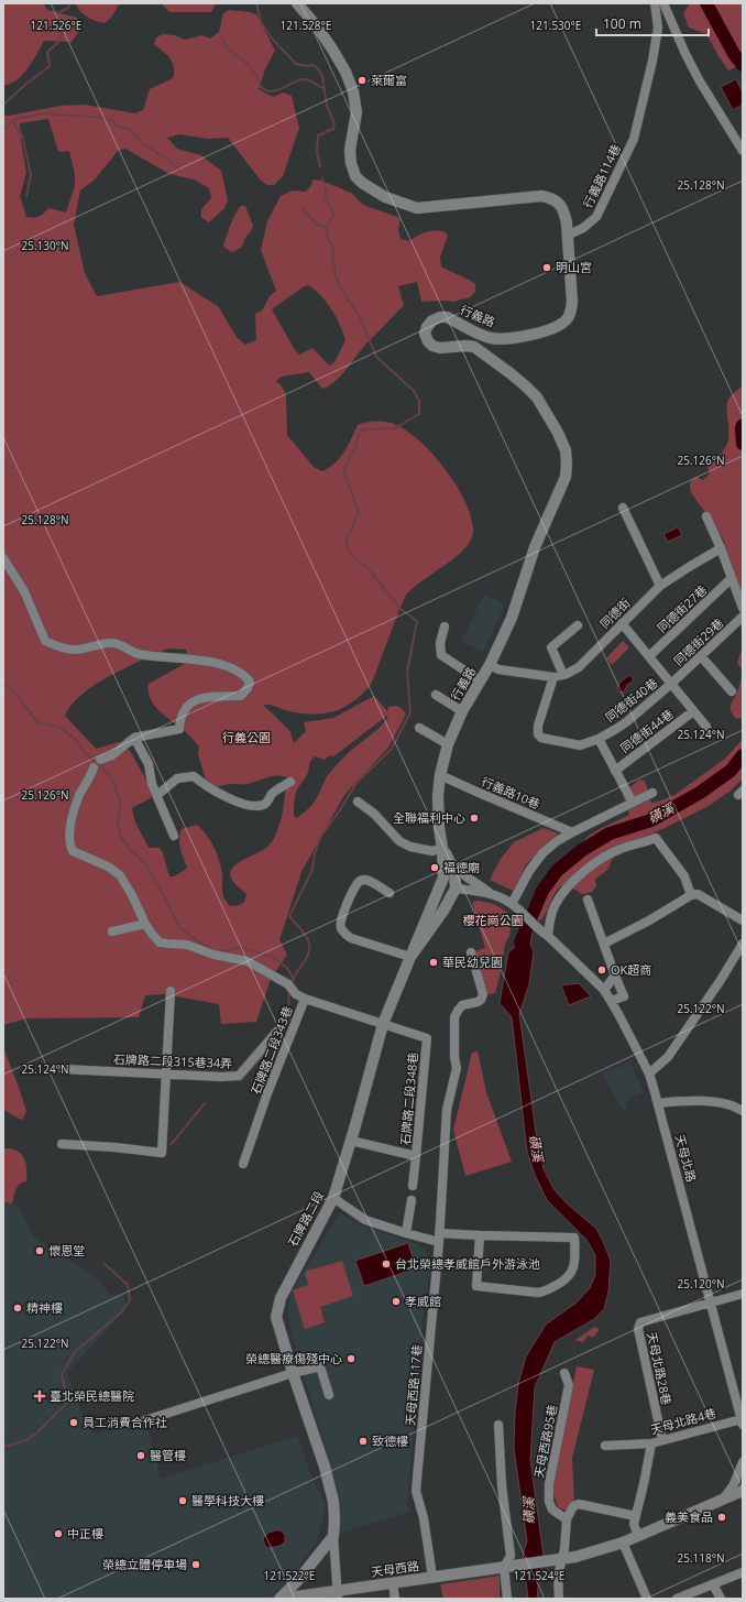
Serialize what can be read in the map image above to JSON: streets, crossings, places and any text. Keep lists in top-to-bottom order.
{
  "streets": {
    "street": [
      "行義路114巷",
      "行義路",
      "同德街27巷",
      "同德街",
      "同德街29巷",
      "同德街40巷",
      "同德街44巷",
      "行義路10巷",
      "石牌路二段343巷",
      "石牌路二段315巷34弄",
      "石牌路二段348巷",
      "天母北路",
      "石牌路二段",
      "天母北路28巷",
      "天母西路117巷",
      "天母北路4巷",
      "天母西路95巷",
      "天母西路"
    ]
  },
  "crossings": [
    ["行義路114巷", "行義路"],
    ["行義路", "同德街"],
    ["行義路", "行義路10巷"],
    ["同德街", "同德街40巷"],
    ["同德街29巷", "同德街40巷"],
    ["石牌路二段343巷", "石牌路二段348巷"],
    ["石牌路二段343巷", "石牌路二段"],
    ["石牌路二段348巷", "石牌路二段"],
    ["天母北路", "天母北路28巷"],
    ["天母北路", "天母北路4巷"],
    ["天母北路28巷", "天母北路4巷"],
    ["天母西路117巷", "天母西路"]
  ],
  "water": ["磺溪"],
  "parks": ["行義公園", "櫻花崗公園"],
  "places": {
    "other": [
      "萊爾富",
      "明山宮",
      "全聯福利中心",
      "福德廟",
      "華民幼兒園",
      "OK超商",
      "懷恩堂",
      "台北榮總孝威館戶外游泳池",
      "孝威館",
      "精神樓",
      "榮總醫療傷殘中心",
      "員工消費合作社",
      "致德樓",
      "醫管樓",
      "醫學科技大樓",
      "義美食品",
      "中正樓",
      "榮總立體停車場"
    ],
    "health": ["臺北榮民總醫院"]
  },
  "scale_bar": "100 m",
  "coordinates": [
    "121.526°E",
    "121.528°E",
    "121.530°E",
    "25.128°N",
    "25.130°N",
    "25.126°N",
    "25.124°N",
    "25.122°N",
    "25.120°N",
    "25.118°N",
    "121.522°E",
    "121.524°E"
  ]
}
